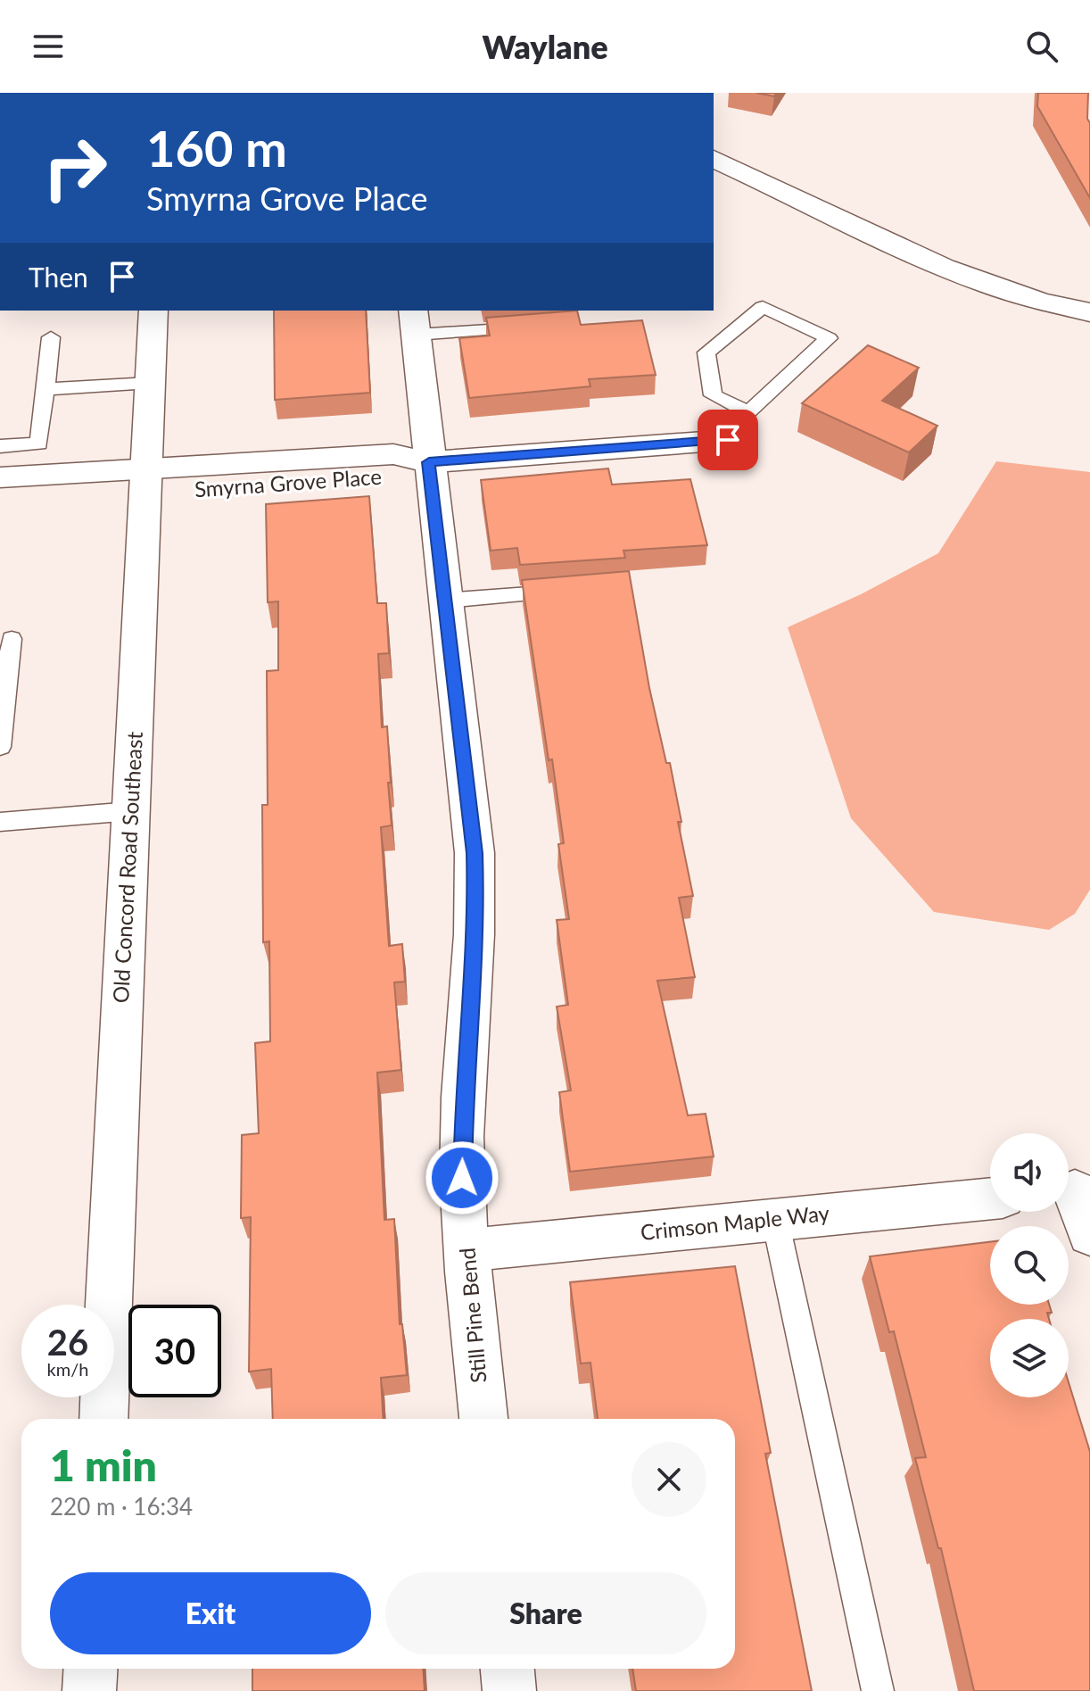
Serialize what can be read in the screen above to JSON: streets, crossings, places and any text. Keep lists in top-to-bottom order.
{
  "streets": {
    "street": [
      "Smyrna Grove Place",
      "Old Concord Road Southeast",
      "Crimson Maple Way",
      "Still Pine Bend"
    ]
  },
  "crossings": [
    ["Smyrna Grove Place", "Old Concord Road Southeast"],
    ["Smyrna Grove Place", "Still Pine Bend"],
    ["Crimson Maple Way", "Still Pine Bend"]
  ],
  "page": {
    "header": "Waylane",
    "turn": ["160 m", "Smyrna Grove Place"],
    "then": "Then",
    "speed": "26 km/h",
    "limit": "30",
    "heading": ["1 min", "220 m · 16:34"],
    "buttons": ["Exit", "Share"]
  }
}
